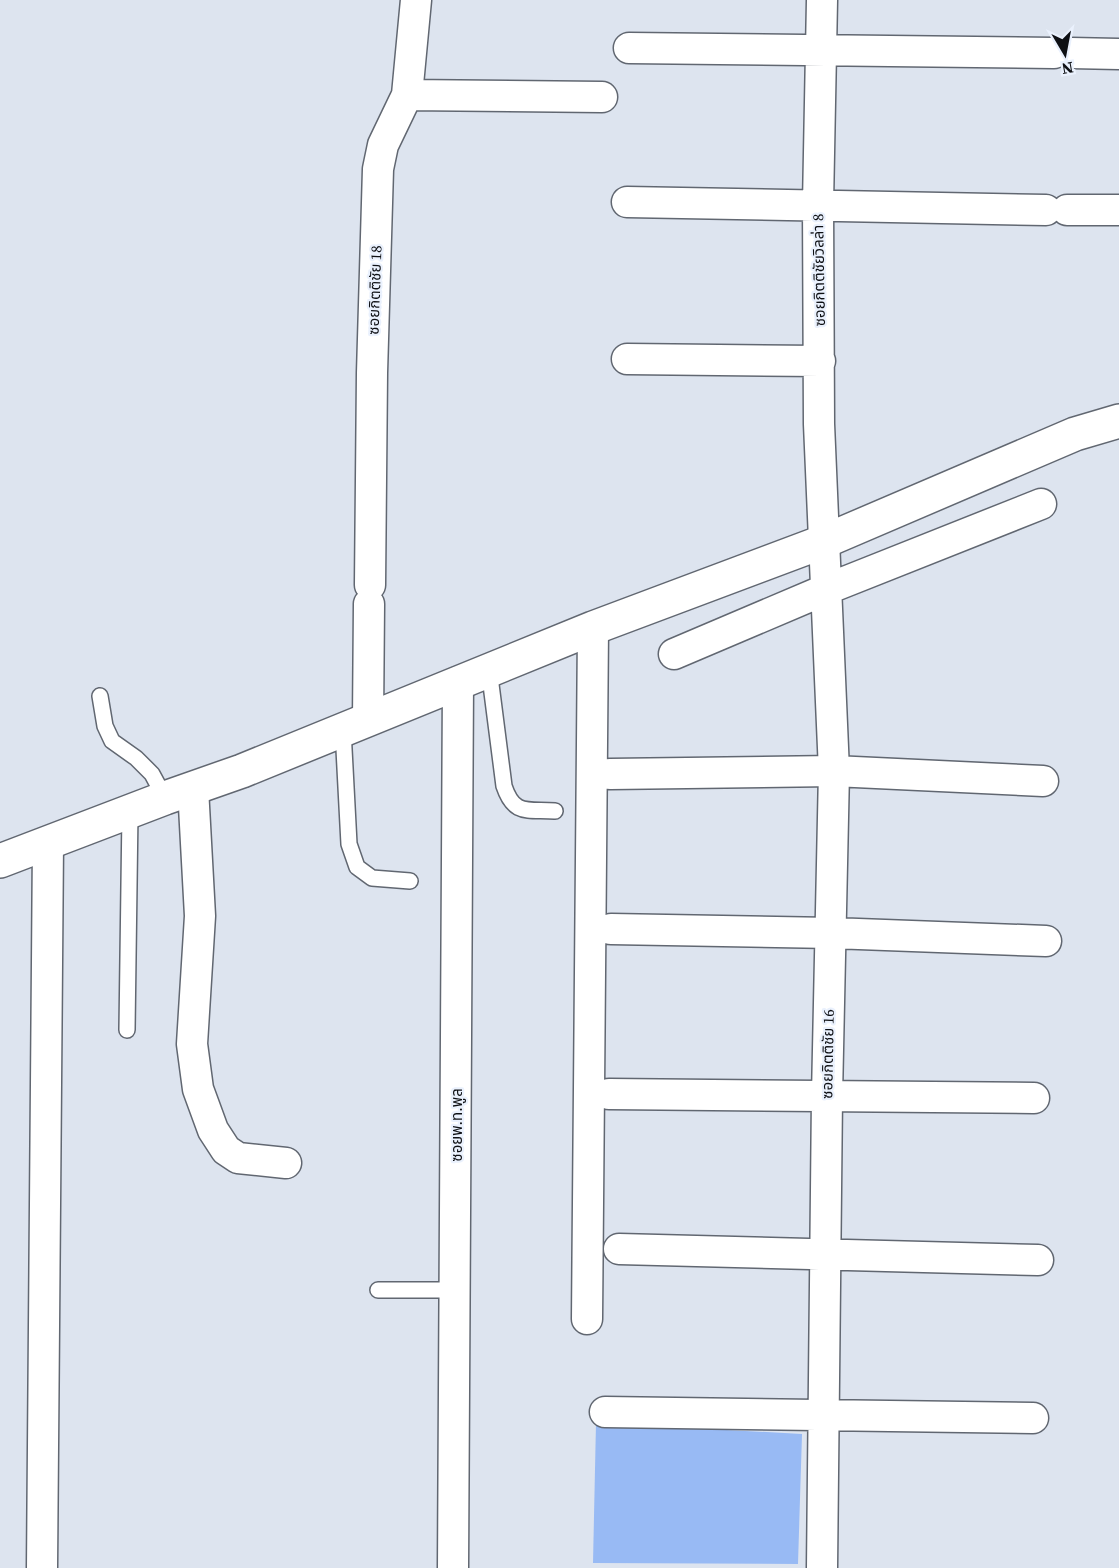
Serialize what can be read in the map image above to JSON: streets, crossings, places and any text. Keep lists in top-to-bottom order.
{
  "streets": {
    "street": [
      "ซอยกิตติชัยวิลล่า 8",
      "ซอยกิตติชัย 18",
      "ซอยกิตติชัย 16",
      "ซอยพ.ท.พูล"
    ]
  },
  "crossings": [
    ["ซอยกิตติชัยวิลล่า 8", "ซอยกิตติชัย 16"]
  ],
  "north": "bottom"
}
